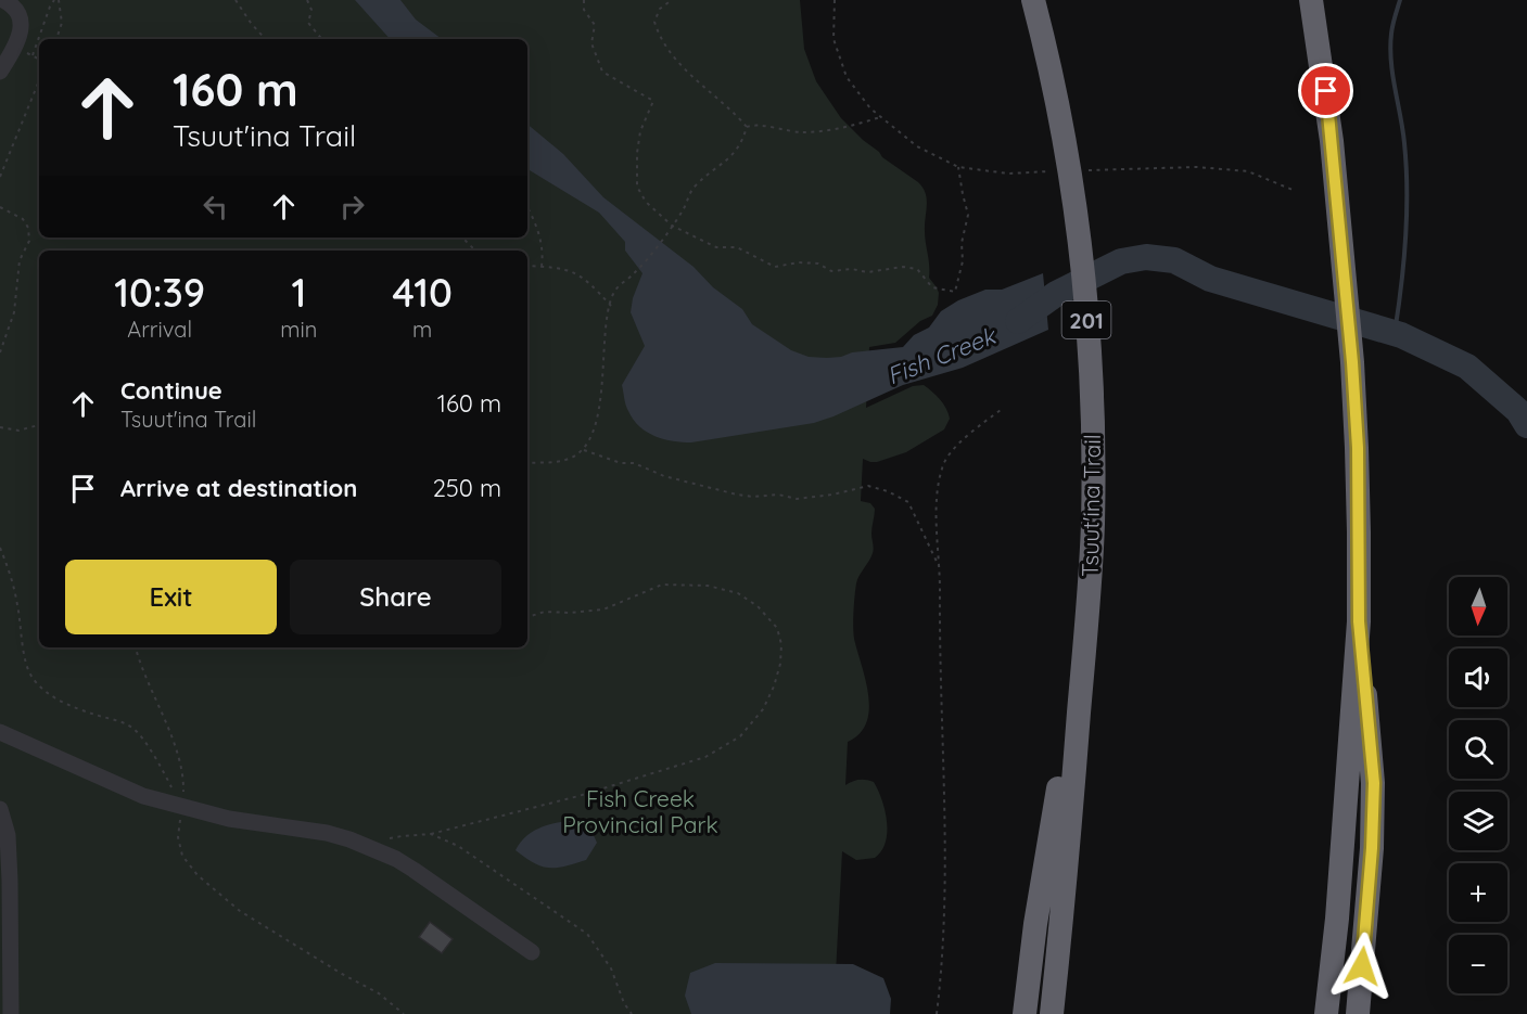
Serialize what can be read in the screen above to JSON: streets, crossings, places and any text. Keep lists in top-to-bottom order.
{
  "streets": {
    "highway": ["201", "Tsuut'ina Trail"]
  },
  "water": ["Fish Creek"],
  "parks": ["Fish Creek Provincial Park"],
  "north": "bottom",
  "page": {
    "turn": ["160 m", "Tsuut'ina Trail"],
    "eta": [
      "10:39",
      "Arrival",
      "1",
      "min",
      "410",
      "m"
    ],
    "list": [
      {
        "name": "Continue",
        "note": "Tsuut'ina Trail",
        "value": "160 m"
      },
      {
        "name": "Arrive at destination",
        "value": "250 m"
      }
    ],
    "buttons": ["Exit", "Share"],
    "map_buttons": ["+", "−"]
  }
}
